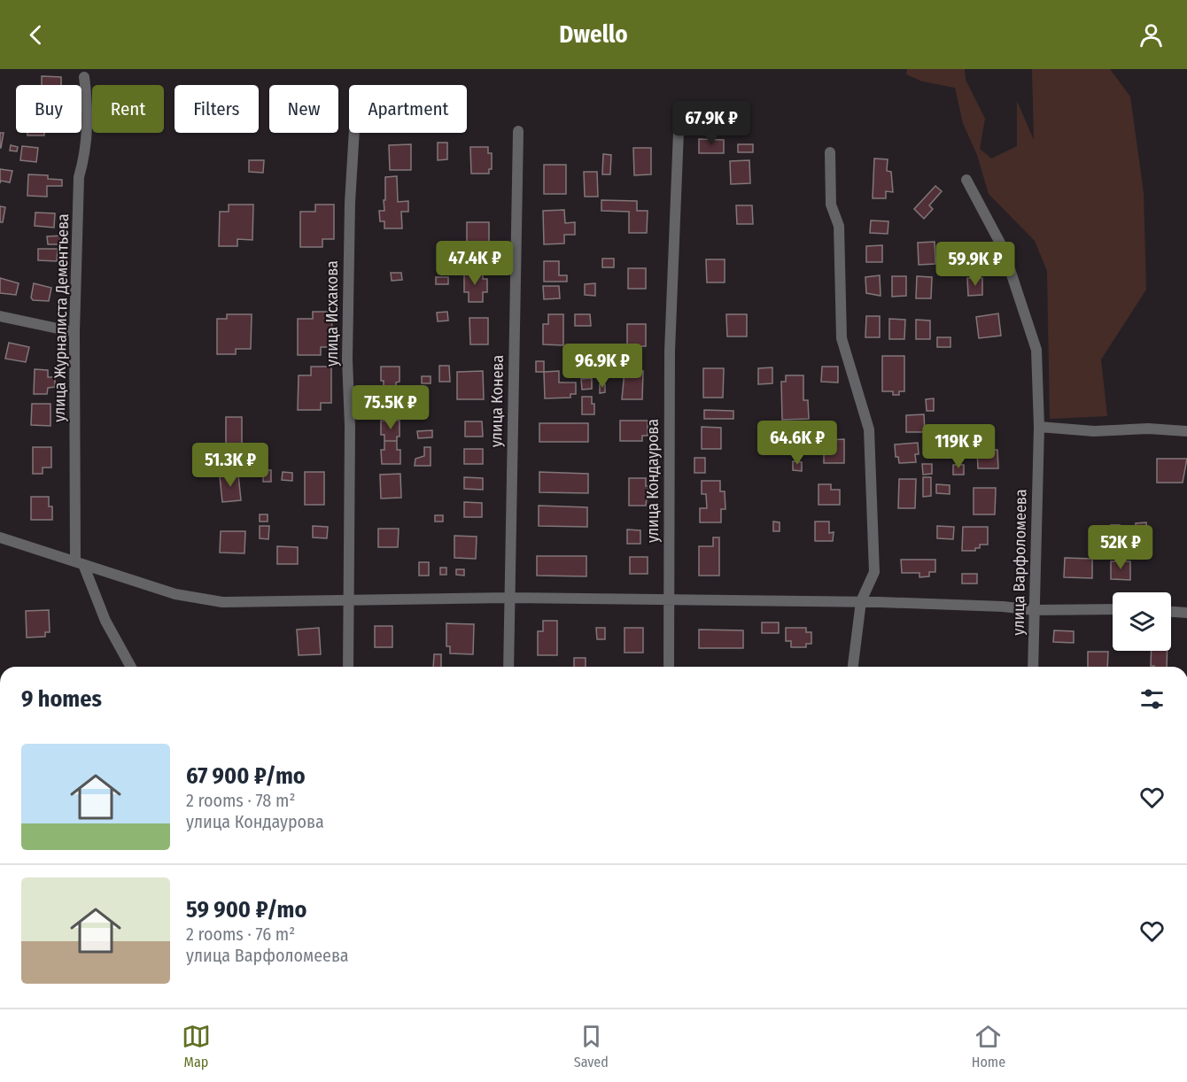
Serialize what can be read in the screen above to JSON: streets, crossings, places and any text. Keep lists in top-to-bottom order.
{
  "streets": {
    "street": [
      "улица Исхакова",
      "улица Журналиста Дементьева",
      "улица Конева",
      "улица Кондаурова",
      "улица Варфоломеева"
    ]
  },
  "page": {
    "header": "Dwello",
    "chip": [
      "Buy",
      "Rent",
      "Filters",
      "New",
      "Apartment"
    ],
    "price": [
      "67.9K ₽",
      "47.4K ₽",
      "59.9K ₽",
      "96.9K ₽",
      "75.5K ₽",
      "64.6K ₽",
      "119K ₽",
      "51.3K ₽",
      "52K ₽"
    ],
    "heading": "9 homes",
    "list": [
      {
        "name": "67 900 ₽/mo",
        "note": "2 rooms · 78 m² · улица Кондаурова"
      },
      {
        "name": "59 900 ₽/mo",
        "note": "2 rooms · 76 m² · улица Варфоломеева"
      }
    ],
    "tabs": ["Map", "Saved", "Home"]
  }
}
